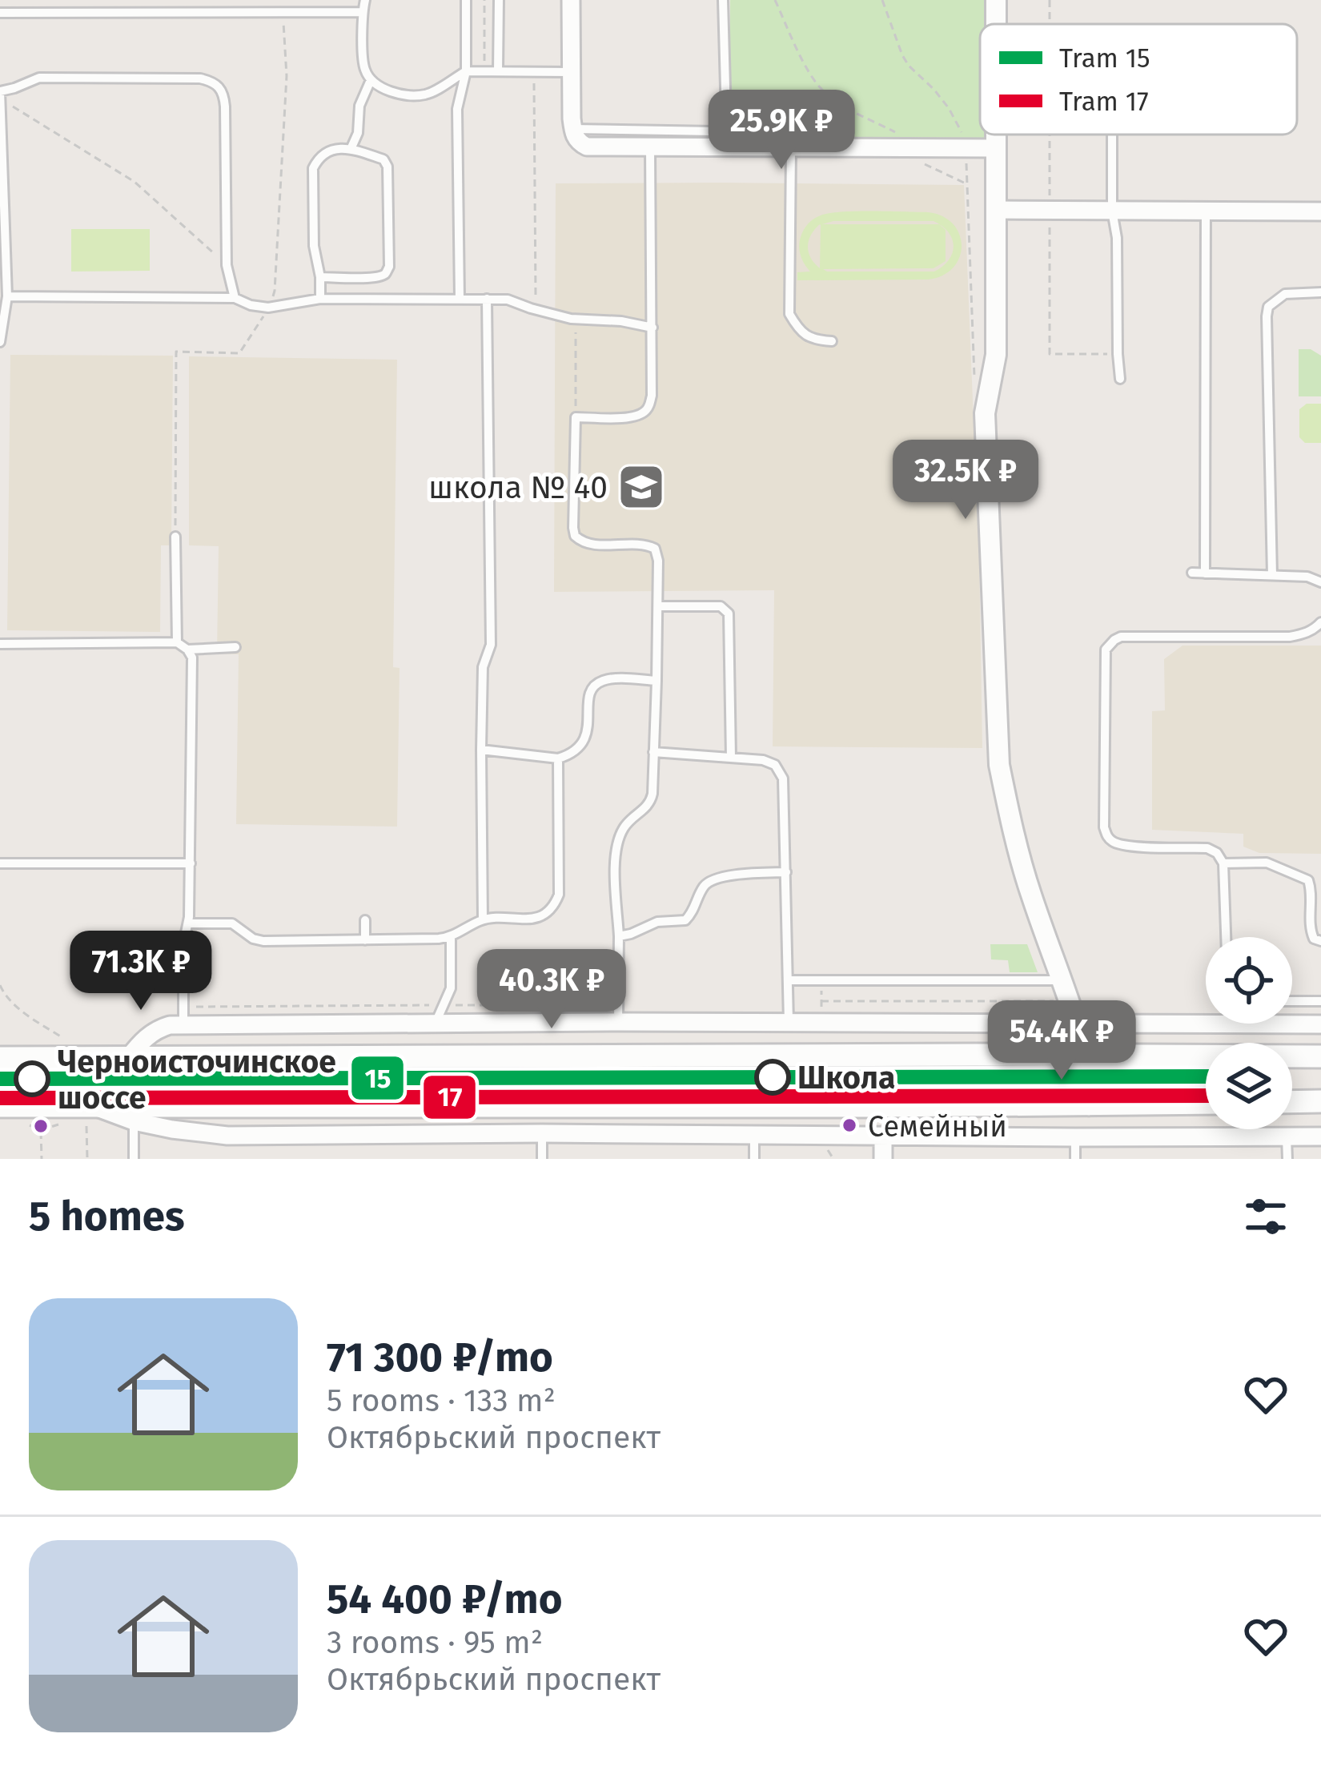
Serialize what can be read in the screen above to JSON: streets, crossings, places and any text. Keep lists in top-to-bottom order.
{
  "places": {
    "school or university": ["школа № 40"],
    "other": ["Школа", "Черноисточинское шоссе", "Семейный"]
  },
  "lines": ["tram line 15", "tram line 17"],
  "legend": ["Tram 15", "Tram 17"],
  "page": {
    "price": [
      "25.9K ₽",
      "32.5K ₽",
      "71.3K ₽",
      "40.3K ₽",
      "54.4K ₽"
    ],
    "heading": "5 homes",
    "list": [
      {
        "name": "71 300 ₽/mo",
        "note": "5 rooms · 133 m² · Октябрьский проспект"
      },
      {
        "name": "54 400 ₽/mo",
        "note": "3 rooms · 95 m² · Октябрьский проспект"
      }
    ]
  }
}
